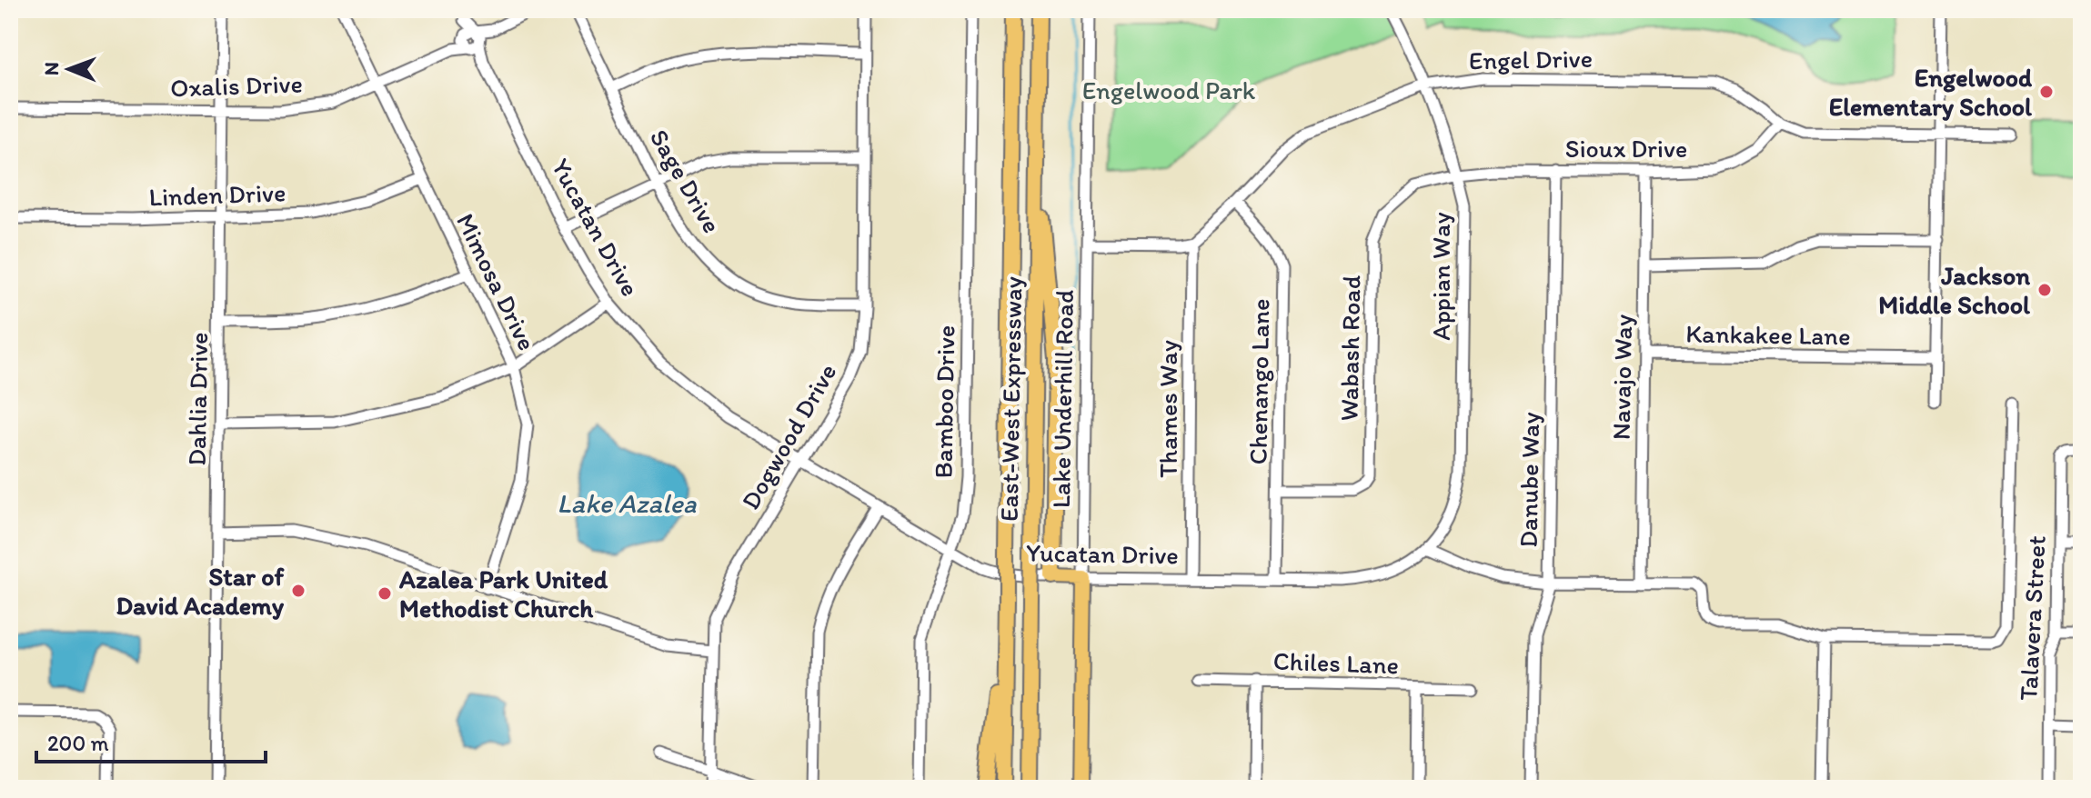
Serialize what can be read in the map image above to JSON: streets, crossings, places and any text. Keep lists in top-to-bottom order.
{
  "streets": {
    "highway": ["East-West Expressway"],
    "main road": ["Yucatan Drive", "Lake Underhill Road"],
    "street": [
      "Engel Drive",
      "Oxalis Drive",
      "Sioux Drive",
      "Sage Drive",
      "Linden Drive",
      "Appian Way",
      "Mimosa Drive",
      "Kankakee Lane",
      "Wabash Road",
      "Navajo Way",
      "Chenango Lane",
      "Dahlia Drive",
      "Bamboo Drive",
      "Thames Way",
      "Dogwood Drive",
      "Danube Way",
      "Talavera Street",
      "Chiles Lane"
    ]
  },
  "crossings": [
    ["Engel Drive", "Sioux Drive"],
    ["Engel Drive", "Appian Way"],
    ["Engel Drive", "Chenango Lane"],
    ["Engel Drive", "Thames Way"],
    ["Oxalis Drive", "Yucatan Drive"],
    ["Oxalis Drive", "Mimosa Drive"],
    ["Oxalis Drive", "Dahlia Drive"],
    ["Sioux Drive", "Appian Way"],
    ["Sioux Drive", "Wabash Road"],
    ["Sioux Drive", "Navajo Way"],
    ["Sioux Drive", "Danube Way"],
    ["Sage Drive", "Dogwood Drive"],
    ["Linden Drive", "Mimosa Drive"],
    ["Linden Drive", "Dahlia Drive"],
    ["Yucatan Drive", "Appian Way"],
    ["Yucatan Drive", "Chenango Lane"],
    ["Yucatan Drive", "Lake Underhill Road"],
    ["Yucatan Drive", "Bamboo Drive"],
    ["Yucatan Drive", "Thames Way"],
    ["Yucatan Drive", "Dogwood Drive"],
    ["Appian Way", "Wabash Road"],
    ["Kankakee Lane", "Navajo Way"],
    ["Wabash Road", "Chenango Lane"]
  ],
  "water": ["Lake Azalea"],
  "parks": ["Engelwood Park"],
  "places": [
    "Engelwood Elementary School",
    "Jackson Middle School",
    "Star of David Academy",
    "Azalea Park United Methodist Church"
  ],
  "scale_bar": "200 m",
  "north": "left"
}
